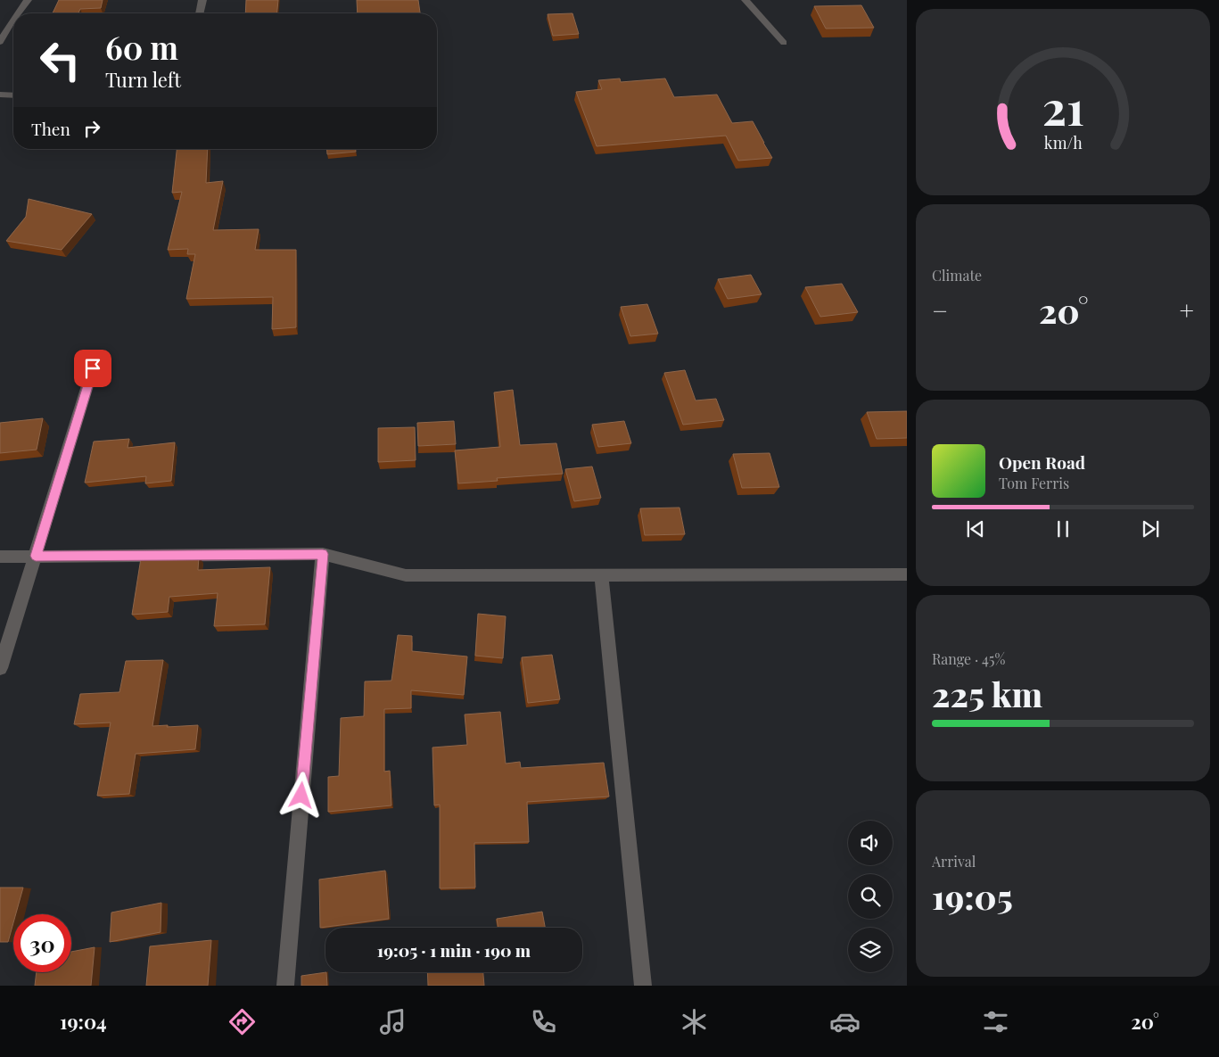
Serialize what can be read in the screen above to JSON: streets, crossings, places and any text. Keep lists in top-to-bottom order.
{
  "page": {
    "turn": ["60 m", "Turn left"],
    "then": "Then",
    "tile": [
      "Climate",
      ["Range · 45%", "225 km"],
      ["Arrival", "19:05"]
    ],
    "heat": ["−", "20°", "+"],
    "song": ["Open Road", "Tom Ferris"],
    "limit": "30",
    "trip": "19:05 · 1 min · 190 m",
    "tabs": ["19:04", "20°"],
    "gauge": ["21", "km/h"]
  }
}
